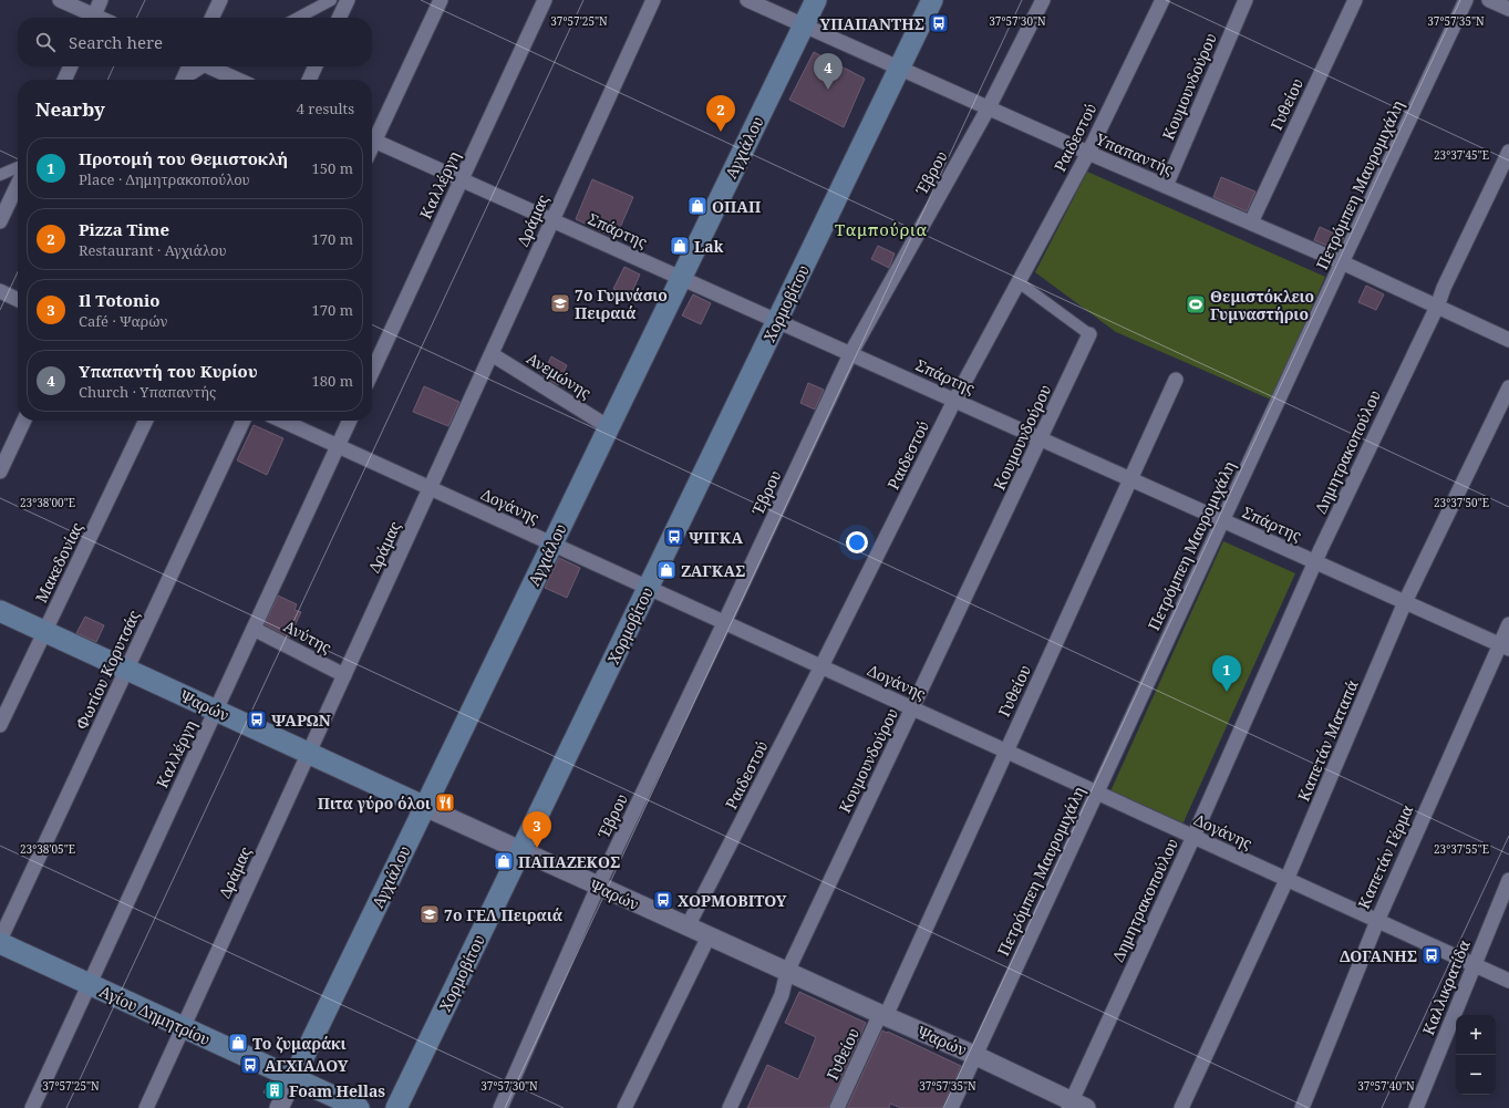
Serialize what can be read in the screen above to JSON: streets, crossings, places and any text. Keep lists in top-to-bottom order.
{
  "streets": {
    "main road": [
      "Αγχιάλου",
      "Χορμοβίτου",
      "Ψαρών",
      "Αγίου Δημητρίου"
    ],
    "street": [
      "Κουμουνδούρου",
      "Γυθείου",
      "Ραιδεστού",
      "Υπαπαντής",
      "Έβρου",
      "Καλλέργη",
      "Πετρόμπεη Μαυρομιχάλη",
      "Δράμας",
      "Σπάρτης",
      "Ανεμώνης",
      "Δημητρακοπούλου",
      "Δογάνης",
      "Μακεδονίας",
      "Ανύτης",
      "Φωτίου Κορυτσάς",
      "Καπετάν Ματαπά",
      "Καπετάν Γέρμα",
      "Καλλικρατίδα"
    ]
  },
  "crossings": [
    ["Κουμουνδούρου", "Υπαπαντής"],
    ["Κουμουνδούρου", "Σπάρτης"],
    ["Κουμουνδούρου", "Δογάνης"],
    ["Κουμουνδούρου", "Ψαρών"],
    ["Γυθείου", "Υπαπαντής"],
    ["Γυθείου", "Σπάρτης"],
    ["Γυθείου", "Δογάνης"],
    ["Γυθείου", "Ψαρών"],
    ["Ραιδεστού", "Υπαπαντής"],
    ["Ραιδεστού", "Σπάρτης"],
    ["Ραιδεστού", "Δογάνης"],
    ["Ραιδεστού", "Ψαρών"],
    ["Αγχιάλου", "Υπαπαντής"],
    ["Αγχιάλου", "Σπάρτης"],
    ["Αγχιάλου", "Ανεμώνης"],
    ["Αγχιάλου", "Δογάνης"],
    ["Αγχιάλου", "Ψαρών"],
    ["Αγχιάλου", "Αγίου Δημητρίου"],
    ["Υπαπαντής", "Έβρου"],
    ["Υπαπαντής", "Πετρόμπεη Μαυρομιχάλη"],
    ["Υπαπαντής", "Χορμοβίτου"],
    ["Υπαπαντής", "Δημητρακοπούλου"],
    ["Έβρου", "Σπάρτης"],
    ["Έβρου", "Δογάνης"],
    ["Έβρου", "Ψαρών"],
    ["Καλλέργη", "Σπάρτης"],
    ["Καλλέργη", "Δογάνης"],
    ["Καλλέργη", "Ανύτης"],
    ["Καλλέργη", "Ψαρών"],
    ["Καλλέργη", "Αγίου Δημητρίου"],
    ["Πετρόμπεη Μαυρομιχάλη", "Σπάρτης"],
    ["Πετρόμπεη Μαυρομιχάλη", "Δογάνης"],
    ["Πετρόμπεη Μαυρομιχάλη", "Ψαρών"],
    ["Δράμας", "Σπάρτης"],
    ["Δράμας", "Ανεμώνης"],
    ["Δράμας", "Δογάνης"],
    ["Δράμας", "Ανύτης"],
    ["Δράμας", "Ψαρών"],
    ["Δράμας", "Αγίου Δημητρίου"],
    ["Σπάρτης", "Χορμοβίτου"],
    ["Σπάρτης", "Δημητρακοπούλου"],
    ["Σπάρτης", "Καπετάν Ματαπά"],
    ["Σπάρτης", "Καπετάν Γέρμα"],
    ["Χορμοβίτου", "Δογάνης"],
    ["Χορμοβίτου", "Ψαρών"],
    ["Δημητρακοπούλου", "Δογάνης"],
    ["Δημητρακοπούλου", "Ψαρών"],
    ["Δογάνης", "Καπετάν Ματαπά"],
    ["Δογάνης", "Καπετάν Γέρμα"],
    ["Δογάνης", "Καλλικρατίδα"],
    ["Μακεδονίας", "Ψαρών"],
    ["Φωτίου Κορυτσάς", "Ψαρών"],
    ["Φωτίου Κορυτσάς", "Αγίου Δημητρίου"]
  ],
  "districts": ["Ταμπούρια"],
  "places": {
    "bus stop": [
      "ΥΠΑΠΑΝΤΗΣ",
      "ΨΙΓΚΑ",
      "ΨΑΡΩΝ",
      "ΧΟΡΜΟΒΙΤΟΥ",
      "ΔΟΓΑΝΗΣ",
      "ΑΓΧΙΑΛΟΥ"
    ],
    "shop": [
      "ΟΠΑΠ",
      "Lak",
      "ΖΑΓΚΑΣ",
      "ΠΑΠΑΖΕΚΟΣ",
      "Το ζυμαράκι"
    ],
    "school or university": ["7ο Γυμνάσιο Πειραιά", "7ο ΓΕΛ Πειραιά"],
    "sports": ["Θεμιστόκλειο Γυμναστήριο"],
    "restaurant": ["Πιτα γύρο όλοι"],
    "building": ["Foam Hellas"]
  },
  "page": {
    "search": "Search here",
    "pins": [
      "4",
      "2",
      "1",
      "3"
    ],
    "heading": ["Nearby", "4 results"],
    "list": [
      {
        "mark": "1",
        "name": "Προτομή του Θεμιστοκλή",
        "note": "Place · Δημητρακοπούλου",
        "value": "150 m"
      },
      {
        "mark": "2",
        "name": "Pizza Time",
        "note": "Restaurant · Αγχιάλου",
        "value": "170 m"
      },
      {
        "mark": "3",
        "name": "Il Totonio",
        "note": "Café · Ψαρών",
        "value": "170 m"
      },
      {
        "mark": "4",
        "name": "Υπαπαντή του Κυρίου",
        "note": "Church · Υπαπαντής",
        "value": "180 m"
      }
    ],
    "map_buttons": ["+", "−"]
  },
  "coordinates": [
    "37°57'25\"N",
    "37°57'30\"N",
    "37°57'35\"N",
    "23°37'45\"E",
    "23°37'50\"E",
    "23°38'00\"E",
    "23°37'55\"E",
    "23°38'05\"E",
    "37°57'40\"N"
  ]
}
